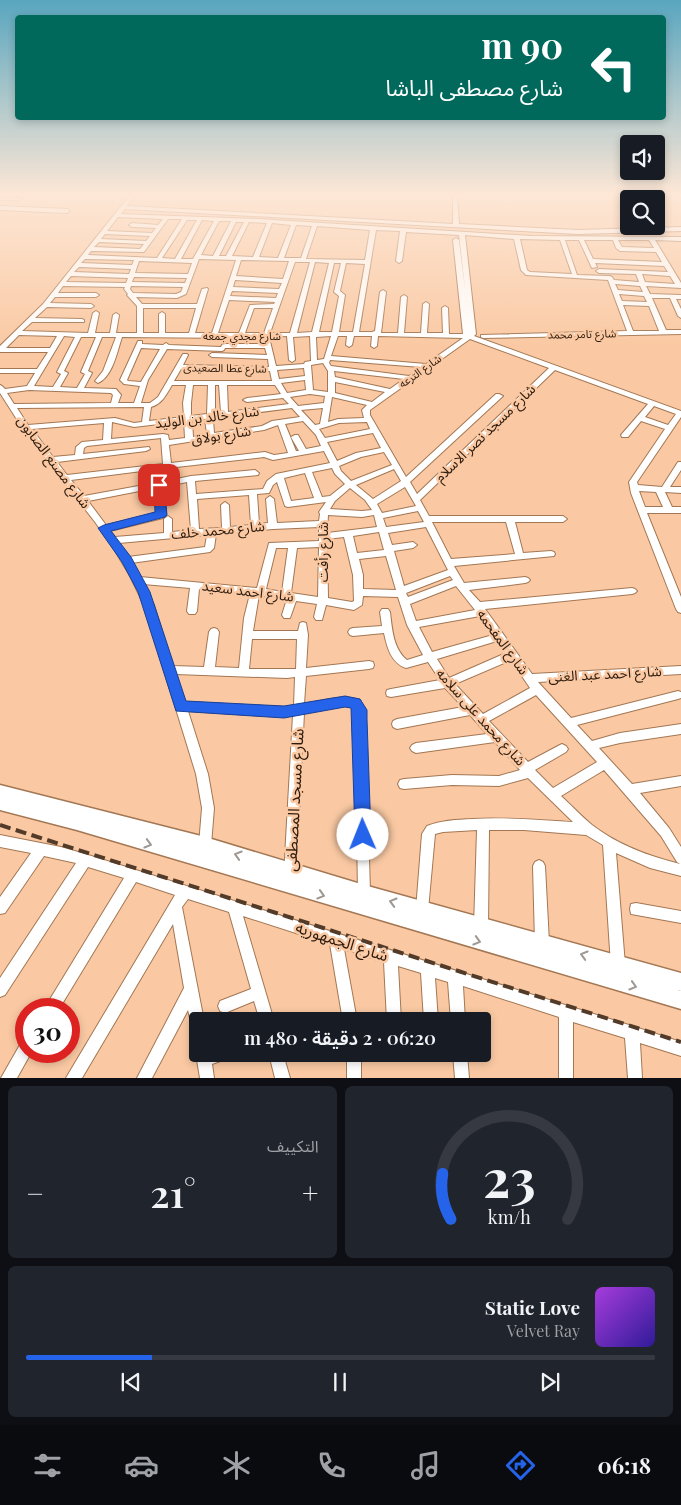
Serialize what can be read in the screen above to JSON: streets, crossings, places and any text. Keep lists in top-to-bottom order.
{
  "streets": {
    "street": [
      "شارع تامر محمد",
      "شارع مجدي جمعه",
      "شارع عطا الصعيدى",
      "شارع الترعه",
      "شارع خالد بن الوليد",
      "شارع مسجد نصر الاسلام",
      "شارع بولاق",
      "شارع مصنع الصابون",
      "شارع محمد خلف",
      "شارع رأفت",
      "شارع احمد سعيد",
      "شارع المفحمه",
      "شارع احمد عبد الغنى",
      "شارع محمد على سلامه",
      "شارع مسجد المصطفى",
      "شارع الجمهوريه"
    ]
  },
  "crossings": [
    ["شارع مجدي جمعه", "شارع الترعه"],
    ["شارع خالد بن الوليد", "شارع مصنع الصابون"],
    ["شارع مسجد نصر الاسلام", "شارع المفحمه"],
    ["شارع مصنع الصابون", "شارع محمد خلف"],
    ["شارع مصنع الصابون", "شارع احمد سعيد"],
    ["شارع محمد خلف", "شارع رأفت"],
    ["شارع رأفت", "شارع احمد سعيد"],
    ["شارع رأفت", "شارع المفحمه"],
    ["شارع المفحمه", "شارع احمد عبد الغنى"]
  ],
  "page": {
    "turn": ["90 m", "شارع مصطفى الباشا"],
    "limit": "30",
    "trip": "06:20 · 2 دقيقة · 480 m",
    "tile": "التكييف",
    "heat": ["−", "21°", "+"],
    "song": ["Static Love", "Velvet Ray"],
    "tabs": "06:18",
    "gauge": ["23", "km/h"]
  }
}
